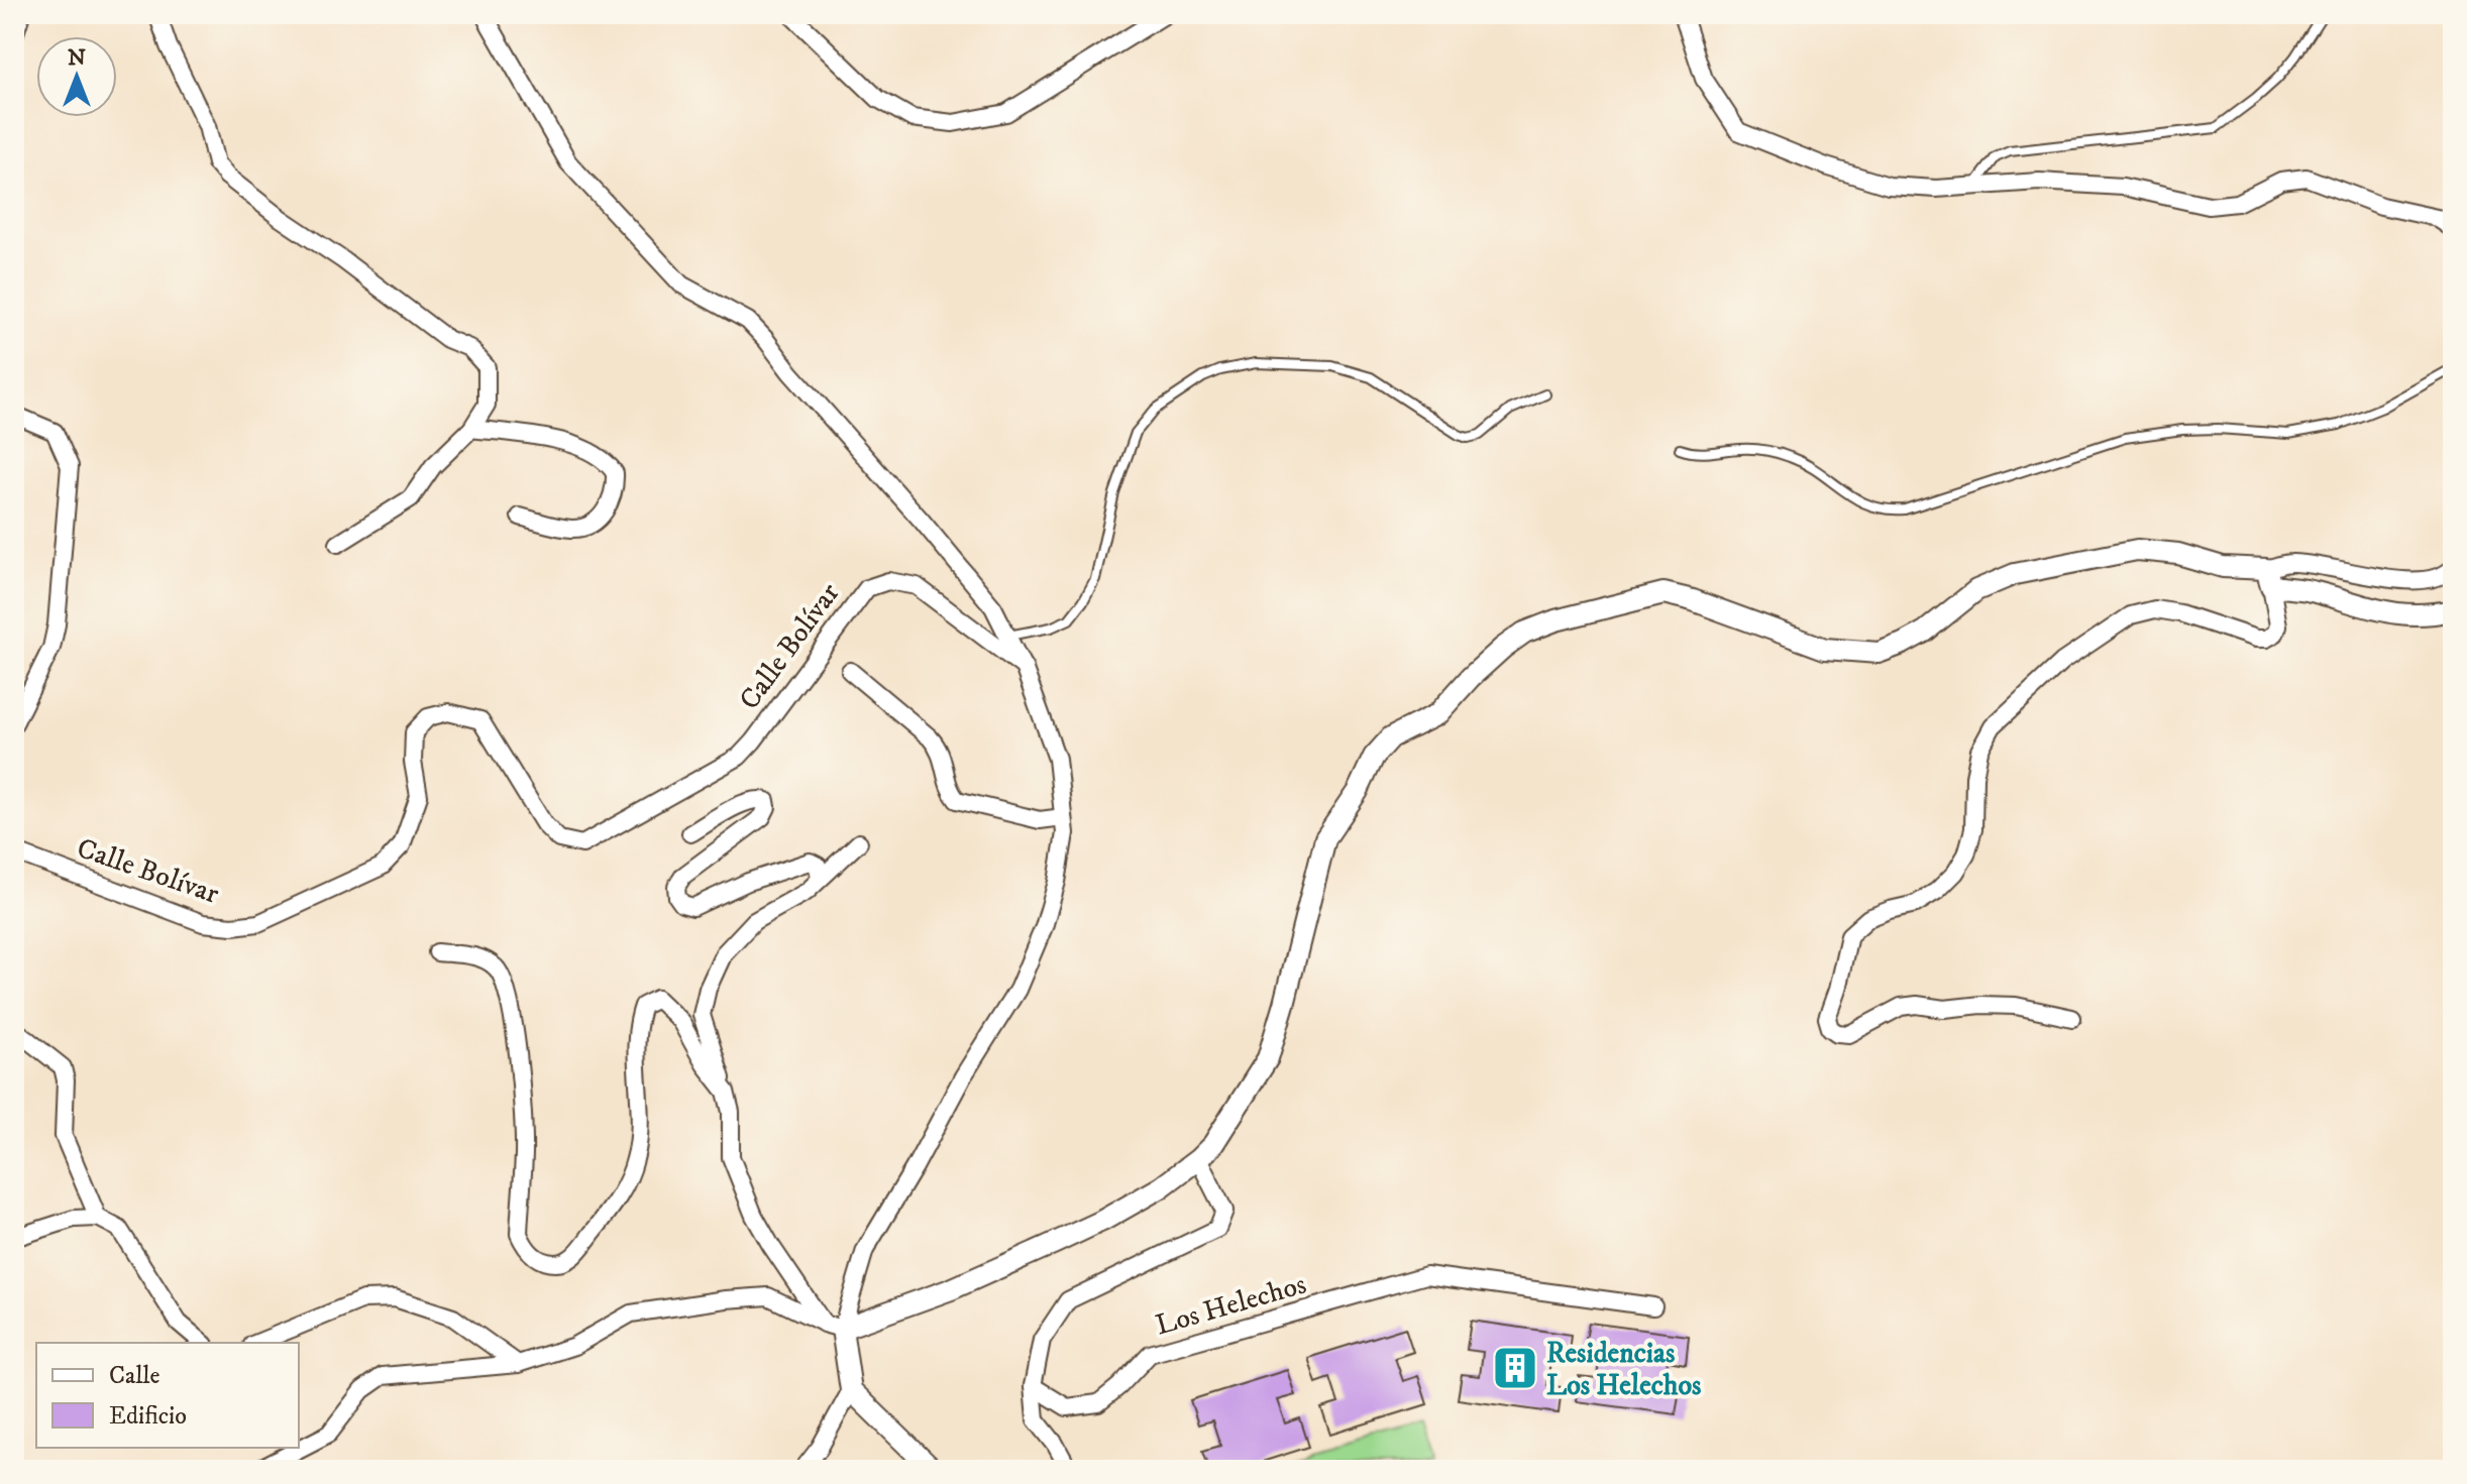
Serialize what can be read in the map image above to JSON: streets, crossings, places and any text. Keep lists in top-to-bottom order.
{
  "streets": {
    "street": ["Calle Bolívar", "Los Helechos"]
  },
  "places": {
    "building": ["Residencias Los Helechos"]
  },
  "legend": ["Calle", "Edificio"],
  "north": "top"
}
